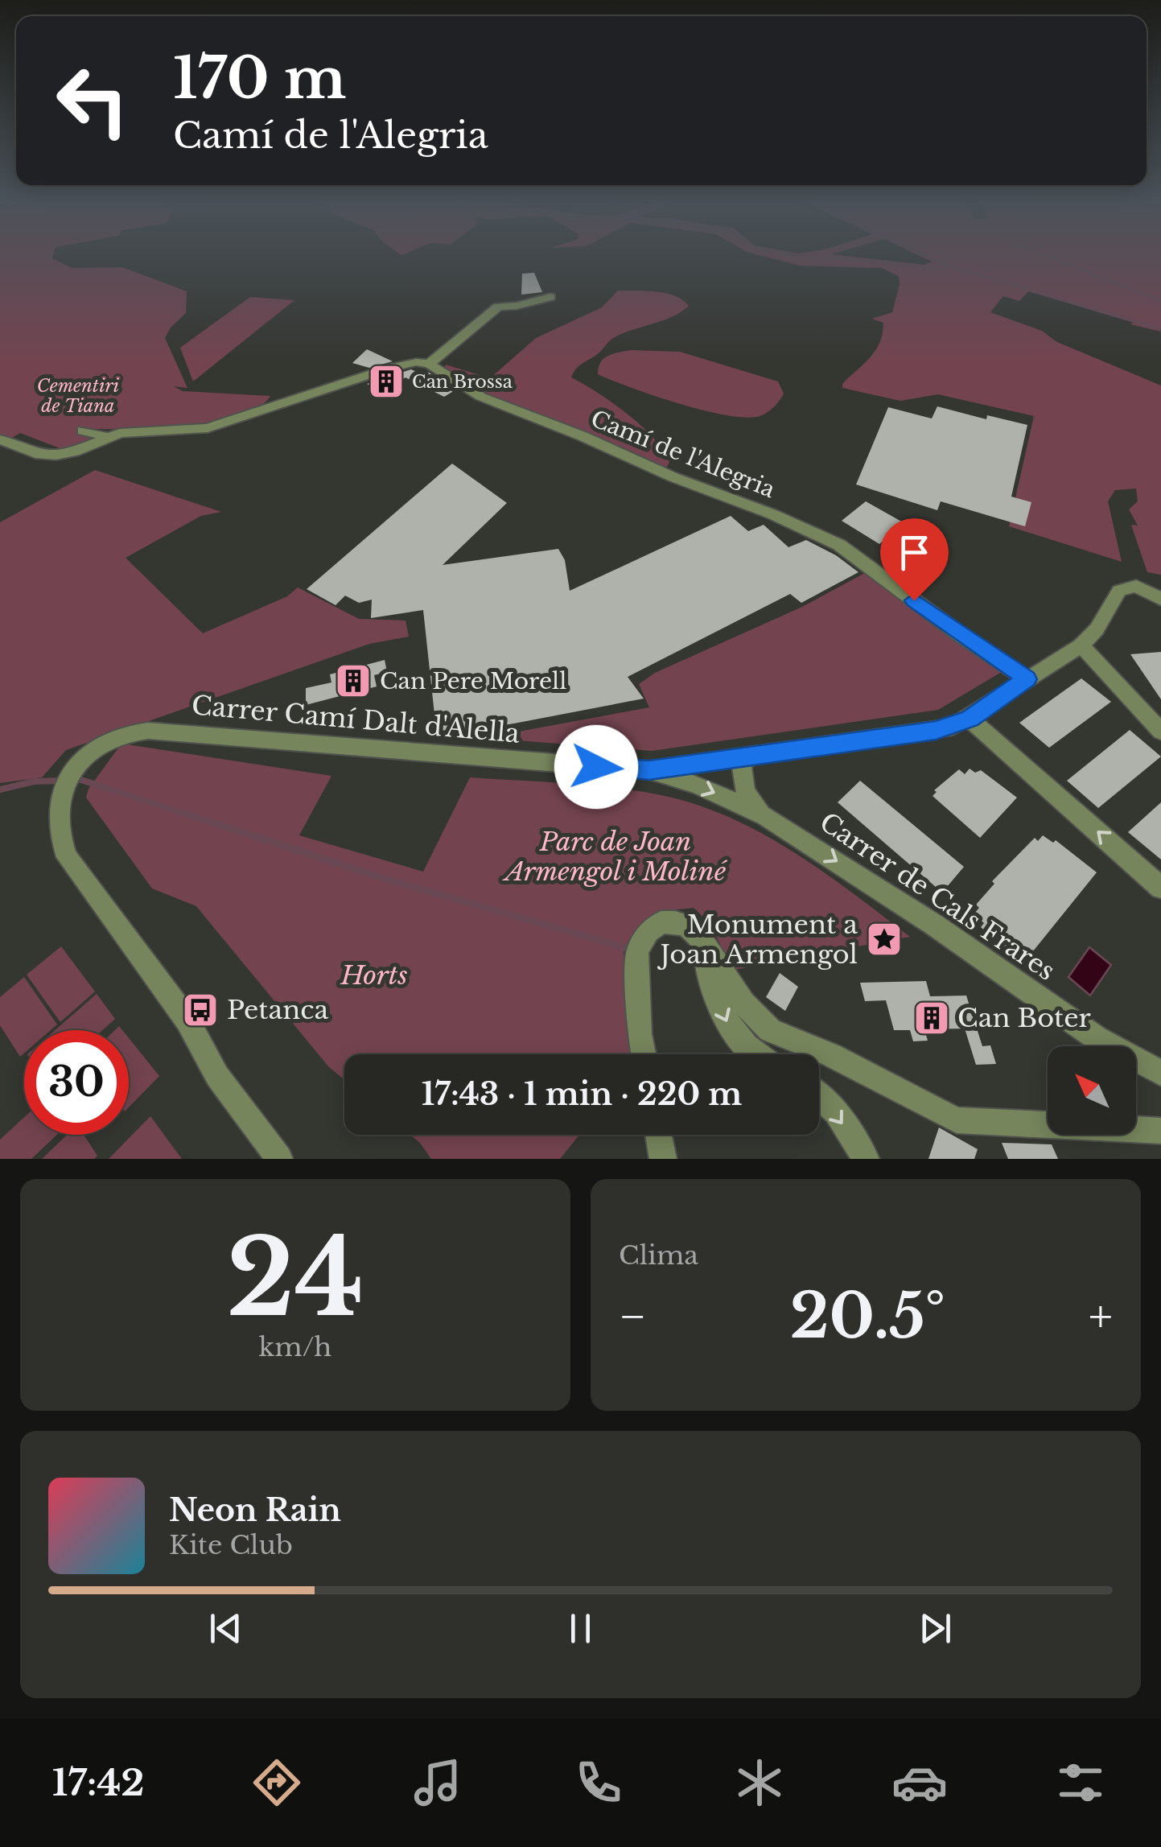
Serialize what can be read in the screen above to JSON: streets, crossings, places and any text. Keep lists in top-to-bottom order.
{
  "streets": {
    "street": ["Camí de l'Alegria", "Carrer Camí Dalt d'Alella", "Carrer de Cals Frares"]
  },
  "crossings": [
    ["Camí de l'Alegria", "Carrer Camí Dalt d'Alella"],
    ["Carrer Camí Dalt d'Alella", "Carrer de Cals Frares"]
  ],
  "parks": ["Cementiri de Tiana", "Parc de Joan Armengol i Moliné", "Horts"],
  "places": {
    "building": ["Can Brossa", "Can Pere Morell", "Can Boter"],
    "place": ["Monument a Joan Armengol"],
    "bus stop": ["Petanca"]
  },
  "north": "top left",
  "page": {
    "turn": ["170 m", "Camí de l'Alegria"],
    "limit": "30",
    "trip": "17:43 · 1 min · 220 m",
    "tile": [
      ["24", "km/h"],
      "Clima"
    ],
    "heat": ["−", "20.5°", "+"],
    "song": ["Neon Rain", "Kite Club"],
    "tabs": "17:42"
  }
}
